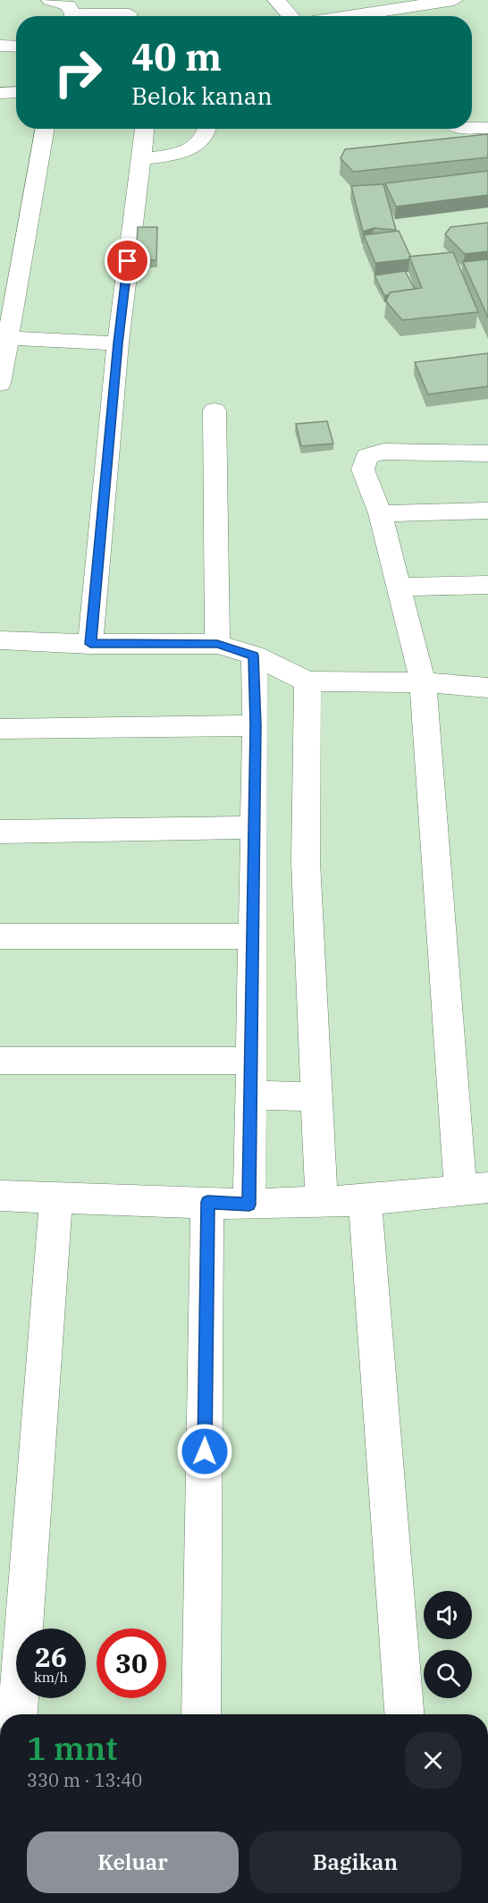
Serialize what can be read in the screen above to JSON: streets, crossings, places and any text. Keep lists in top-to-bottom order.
{
  "page": {
    "turn": ["40 m", "Belok kanan"],
    "speed": "26 km/h",
    "limit": "30",
    "heading": ["1 mnt", "330 m · 13:40"],
    "buttons": ["Keluar", "Bagikan"]
  }
}
